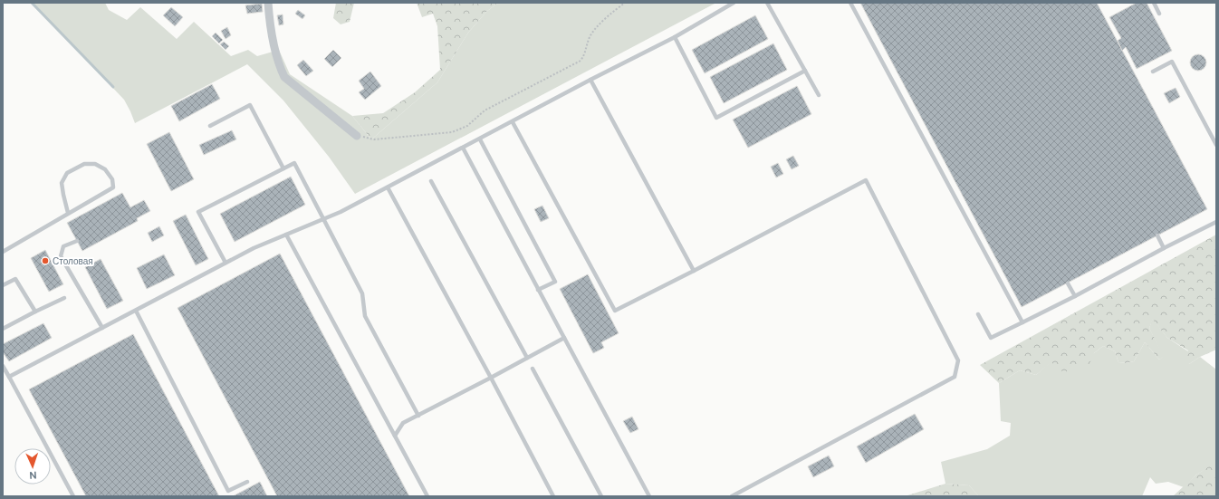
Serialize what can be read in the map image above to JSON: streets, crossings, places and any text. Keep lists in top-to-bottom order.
{
  "places": ["Столовая"],
  "north": "bottom"
}
